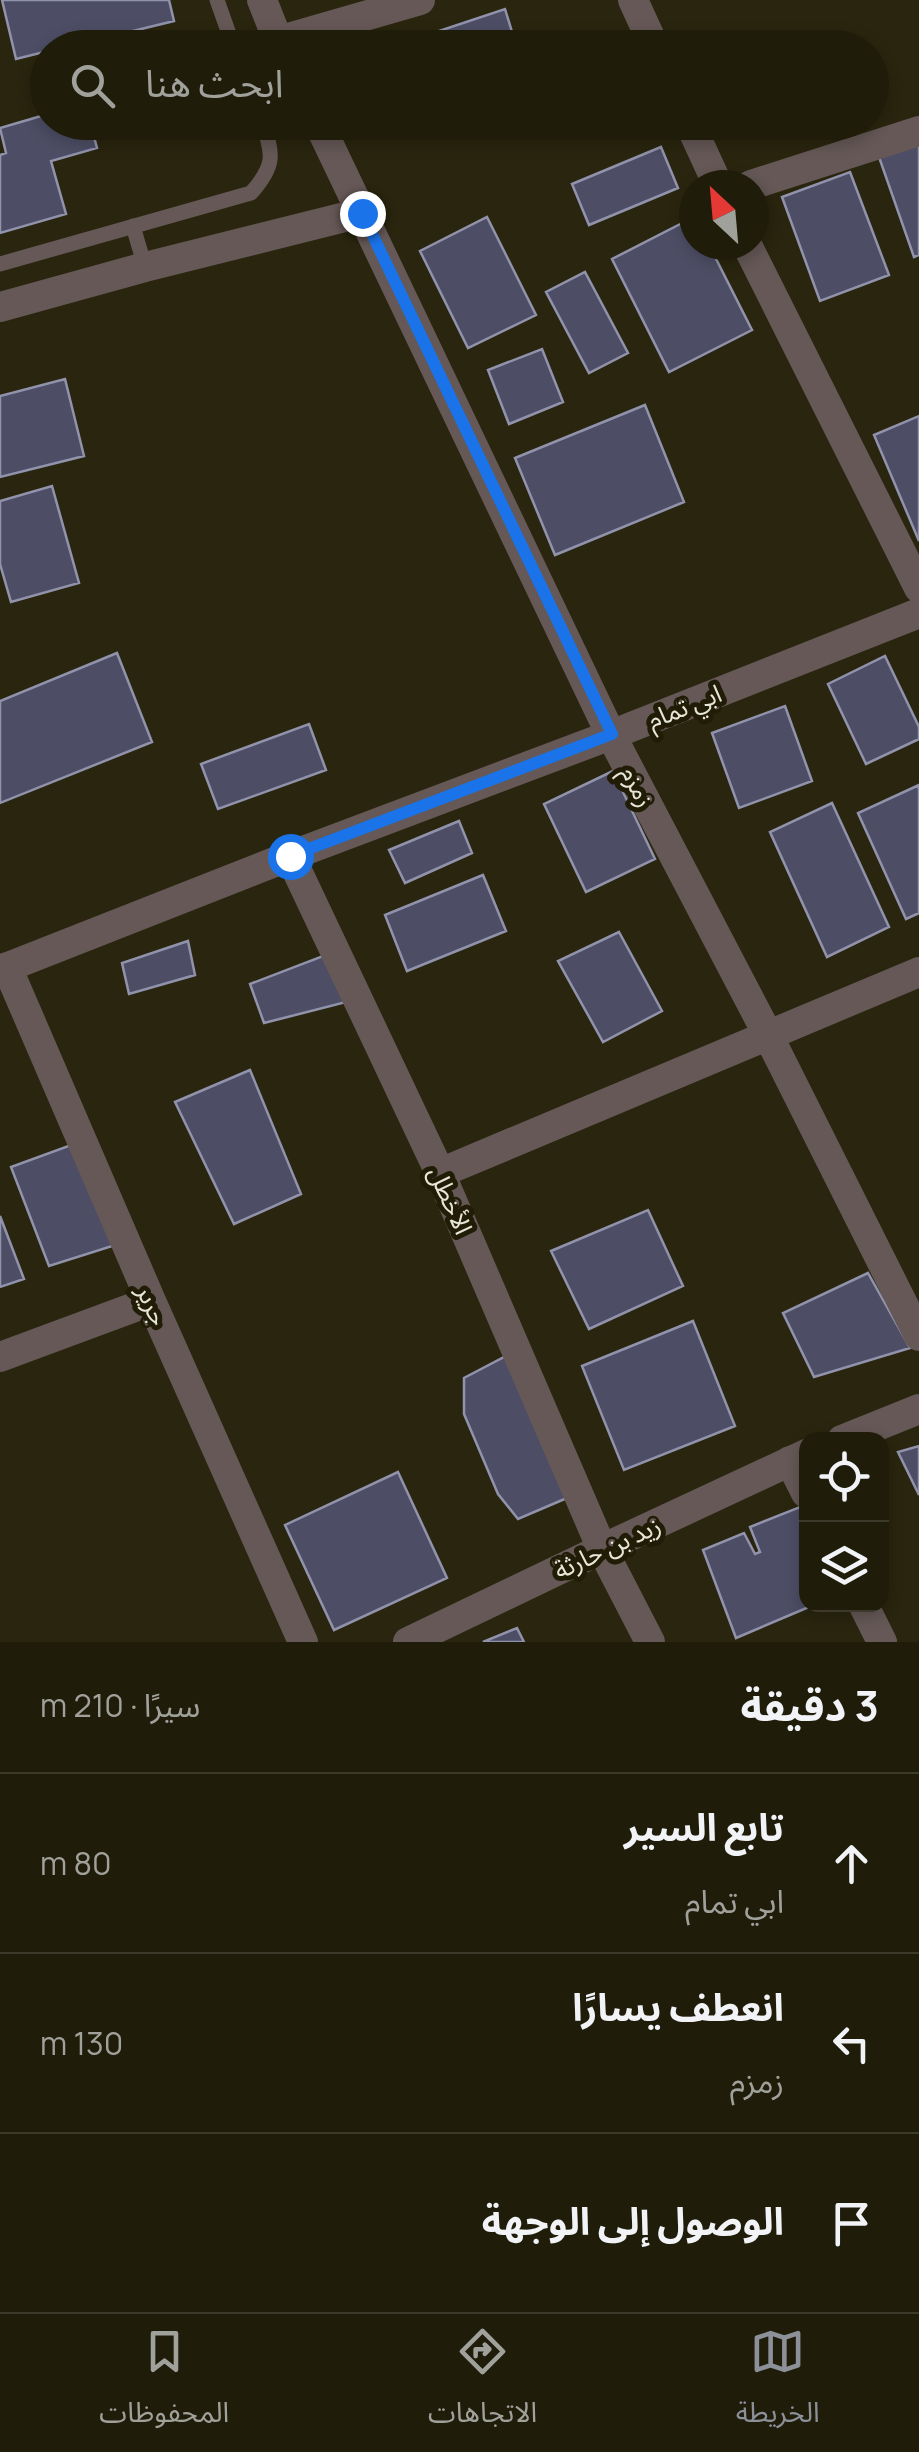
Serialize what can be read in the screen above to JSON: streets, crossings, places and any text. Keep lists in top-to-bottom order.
{
  "streets": {
    "street": [
      "ابي تمام",
      "زمزم",
      "الأخطل",
      "جرير",
      "زيد بن حارثة"
    ]
  },
  "crossings": [
    ["ابي تمام", "زمزم"],
    ["ابي تمام", "الأخطل"],
    ["ابي تمام", "جرير"],
    ["الأخطل", "زيد بن حارثة"]
  ],
  "north": "top left",
  "page": {
    "search": "ابحث هنا",
    "heading": ["3 دقيقة", "سيرًا · 210 m"],
    "list": [
      ["تابع السير", "ابي تمام", "80 m"],
      ["انعطف يسارًا", "زمزم", "130 m"],
      "الوصول إلى الوجهة"
    ],
    "nav": ["الخريطة", "الاتجاهات", "المحفوظات"]
  }
}
